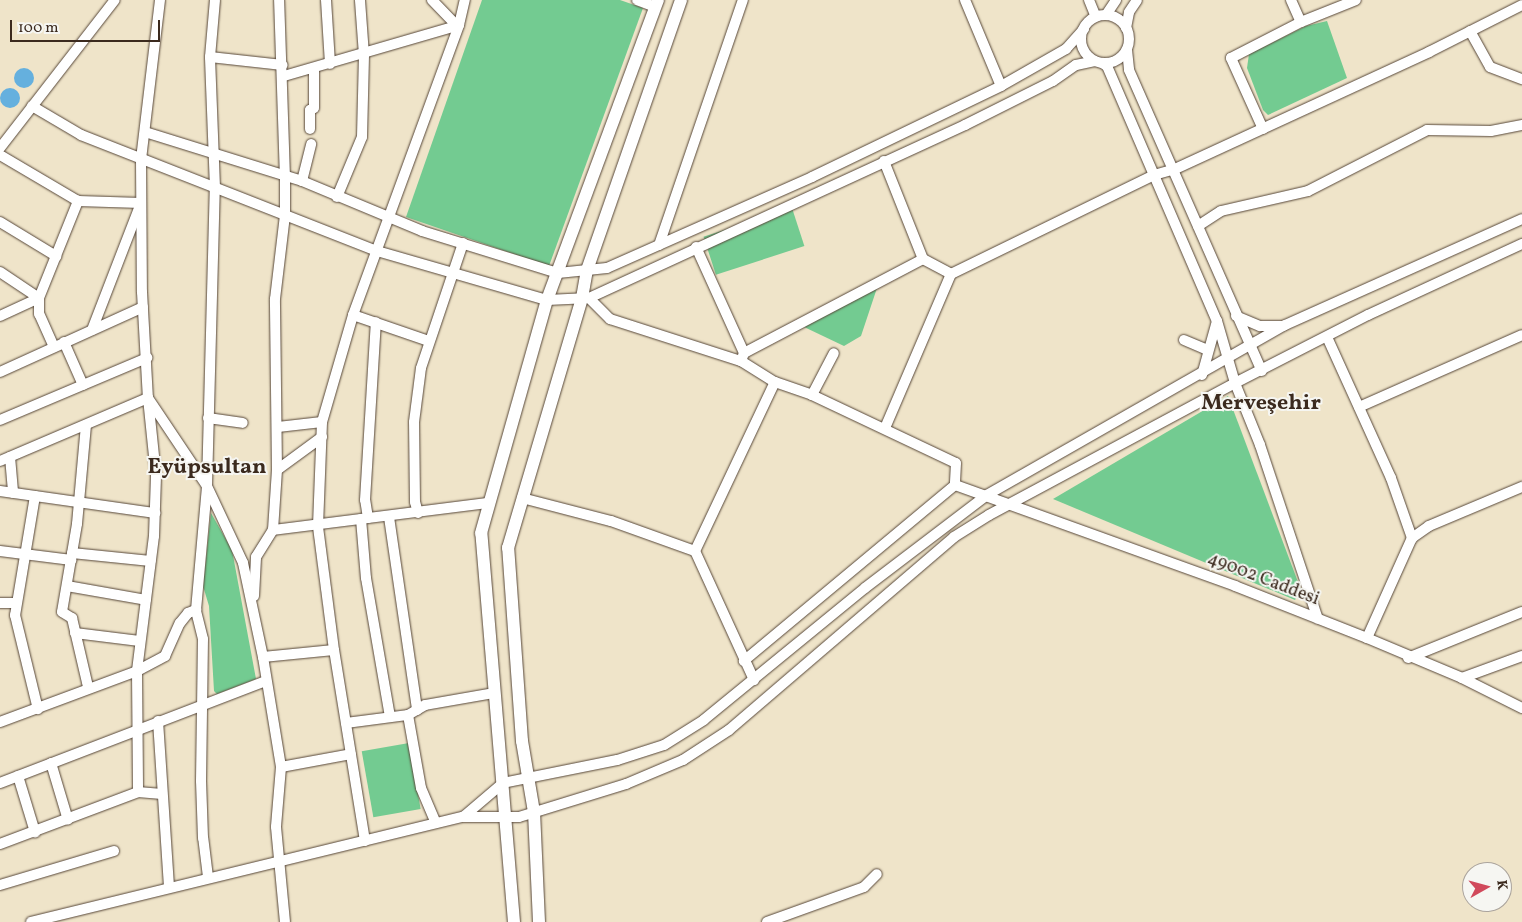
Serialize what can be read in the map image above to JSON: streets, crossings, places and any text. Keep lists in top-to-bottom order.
{
  "streets": {
    "street": ["49002 Caddesi"]
  },
  "districts": ["Merveşehir", "Eyüpsultan"],
  "scale_bar": "100 m",
  "north": "right"
}
